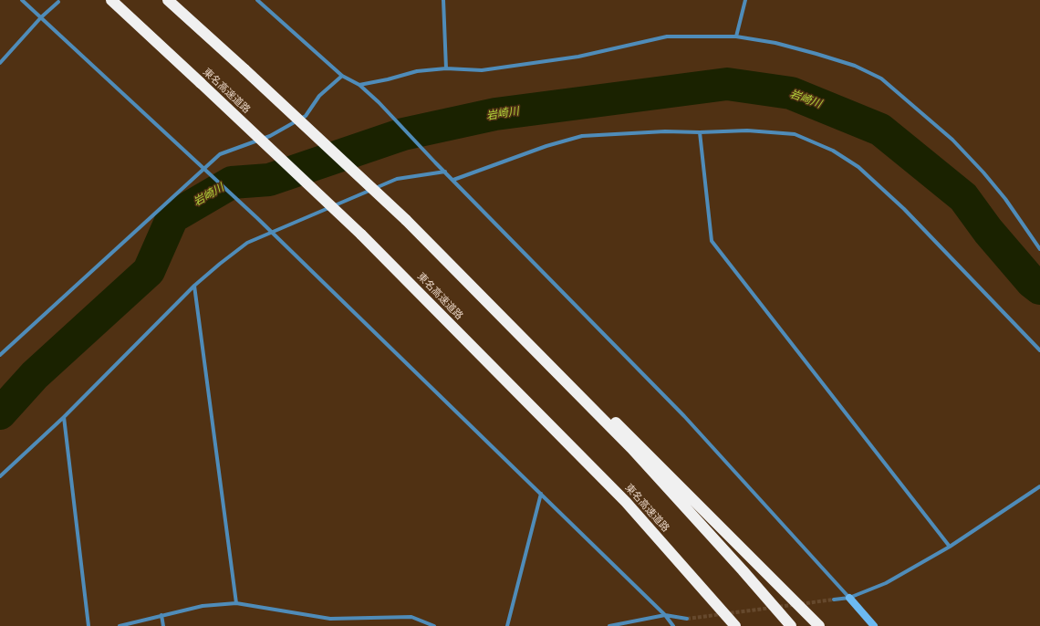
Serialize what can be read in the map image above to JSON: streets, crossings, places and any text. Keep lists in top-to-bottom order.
{
  "streets": {
    "highway": ["東名高速道路"]
  },
  "water": ["岩崎川"]
}
